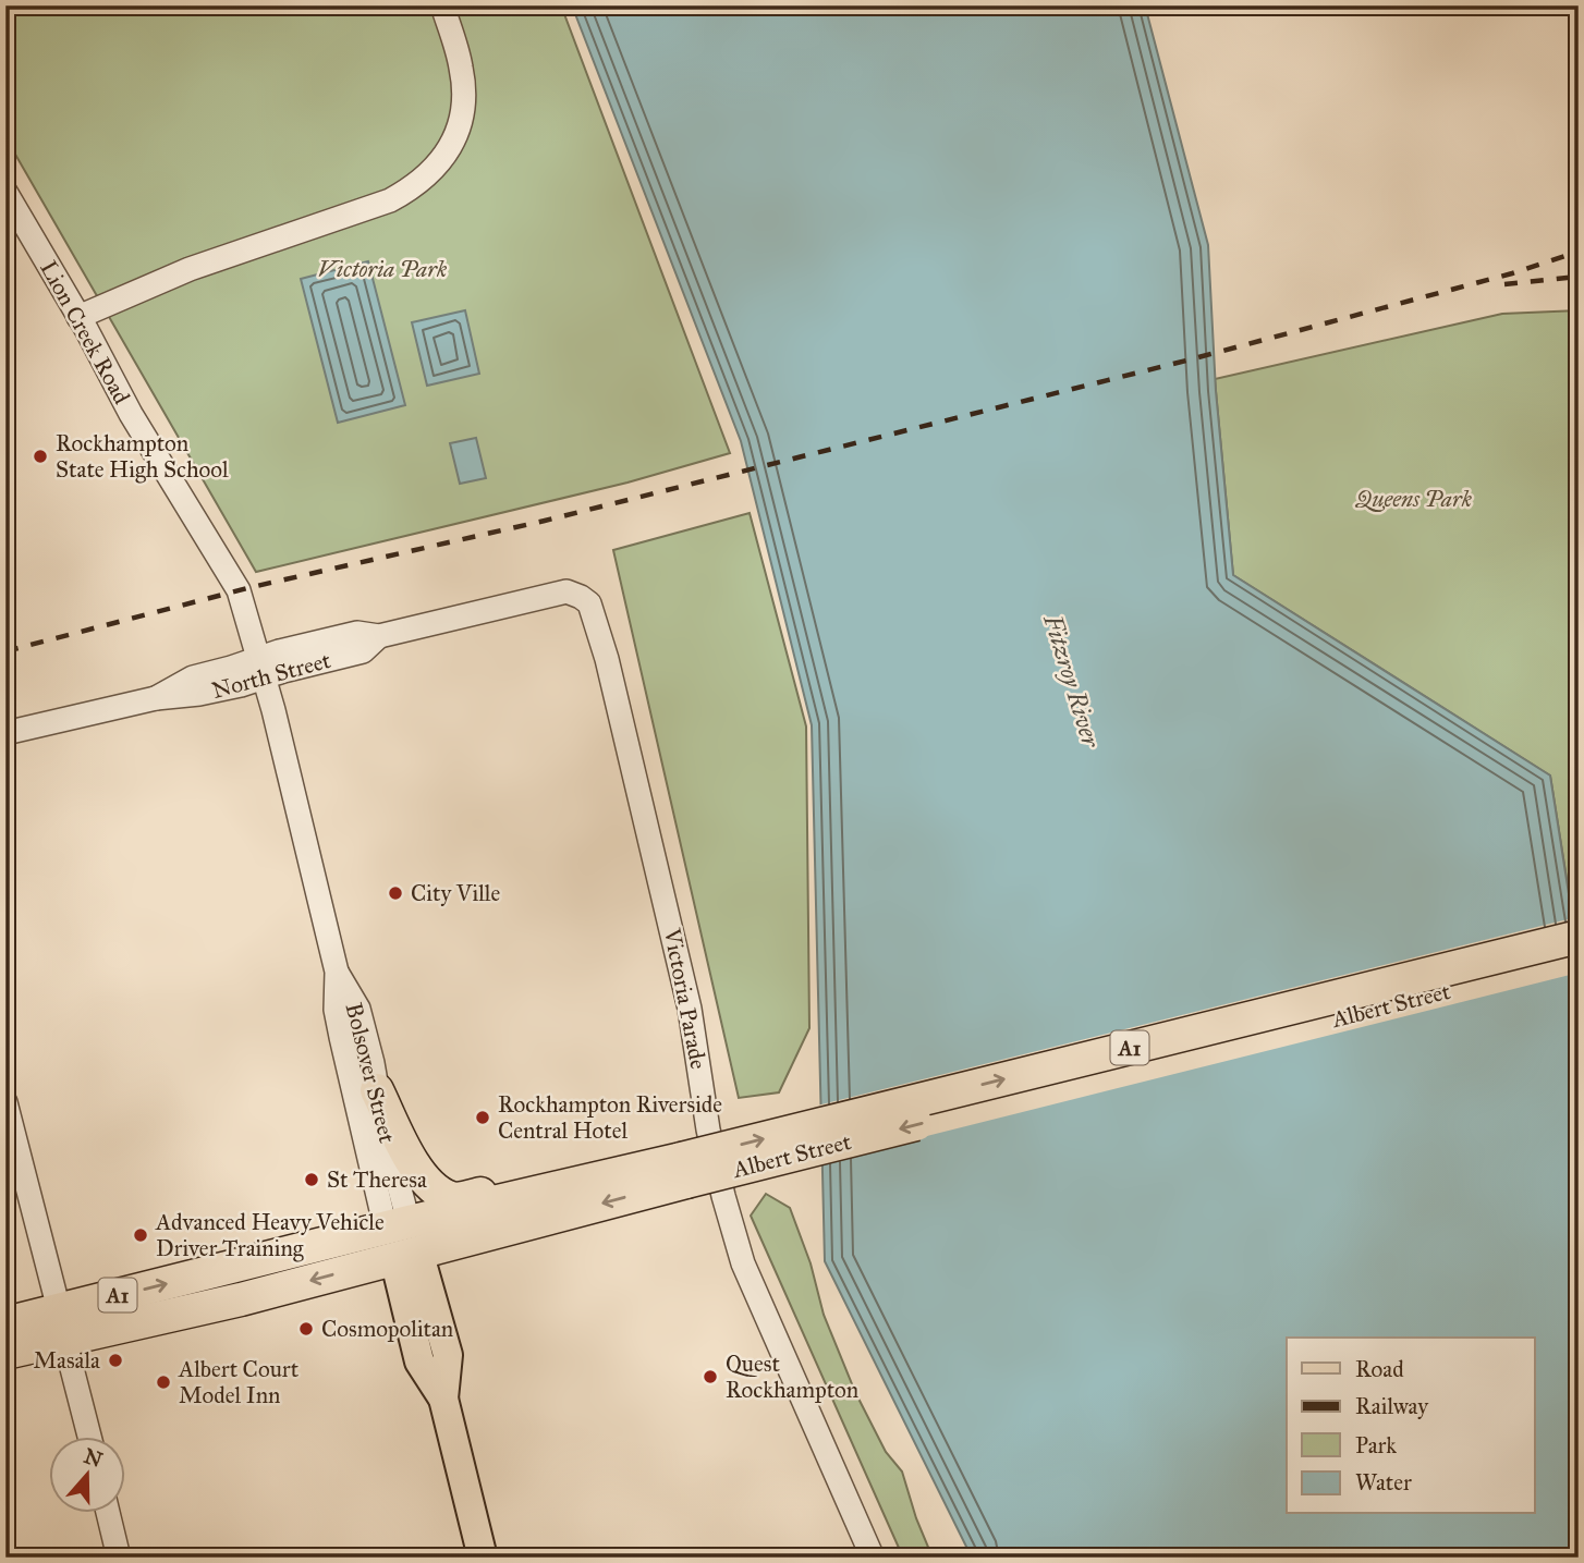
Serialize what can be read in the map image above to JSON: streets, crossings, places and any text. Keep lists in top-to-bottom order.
{
  "streets": {
    "highway": ["Albert Street", "A1"],
    "main road": ["Bolsover Street"],
    "street": ["Lion Creek Road", "North Street", "Victoria Parade"]
  },
  "crossings": [
    ["Lion Creek Road", "North Street"],
    ["Lion Creek Road", "Bolsover Street"],
    ["North Street", "Victoria Parade"],
    ["North Street", "Bolsover Street"],
    ["Albert Street", "Bolsover Street"]
  ],
  "water": ["Fitzroy River"],
  "parks": ["Victoria Park", "Queens Park"],
  "places": [
    "Rockhampton State High School",
    "City Ville",
    "Rockhampton Riverside Central Hotel",
    "St Theresa",
    "Advanced Heavy Vehicle Driver Training",
    "Cosmopolitan",
    "Masala",
    "Quest Rockhampton",
    "Albert Court Model Inn"
  ],
  "legend": [
    "Road",
    "Railway",
    "Park",
    "Water"
  ],
  "north": "top"
}
